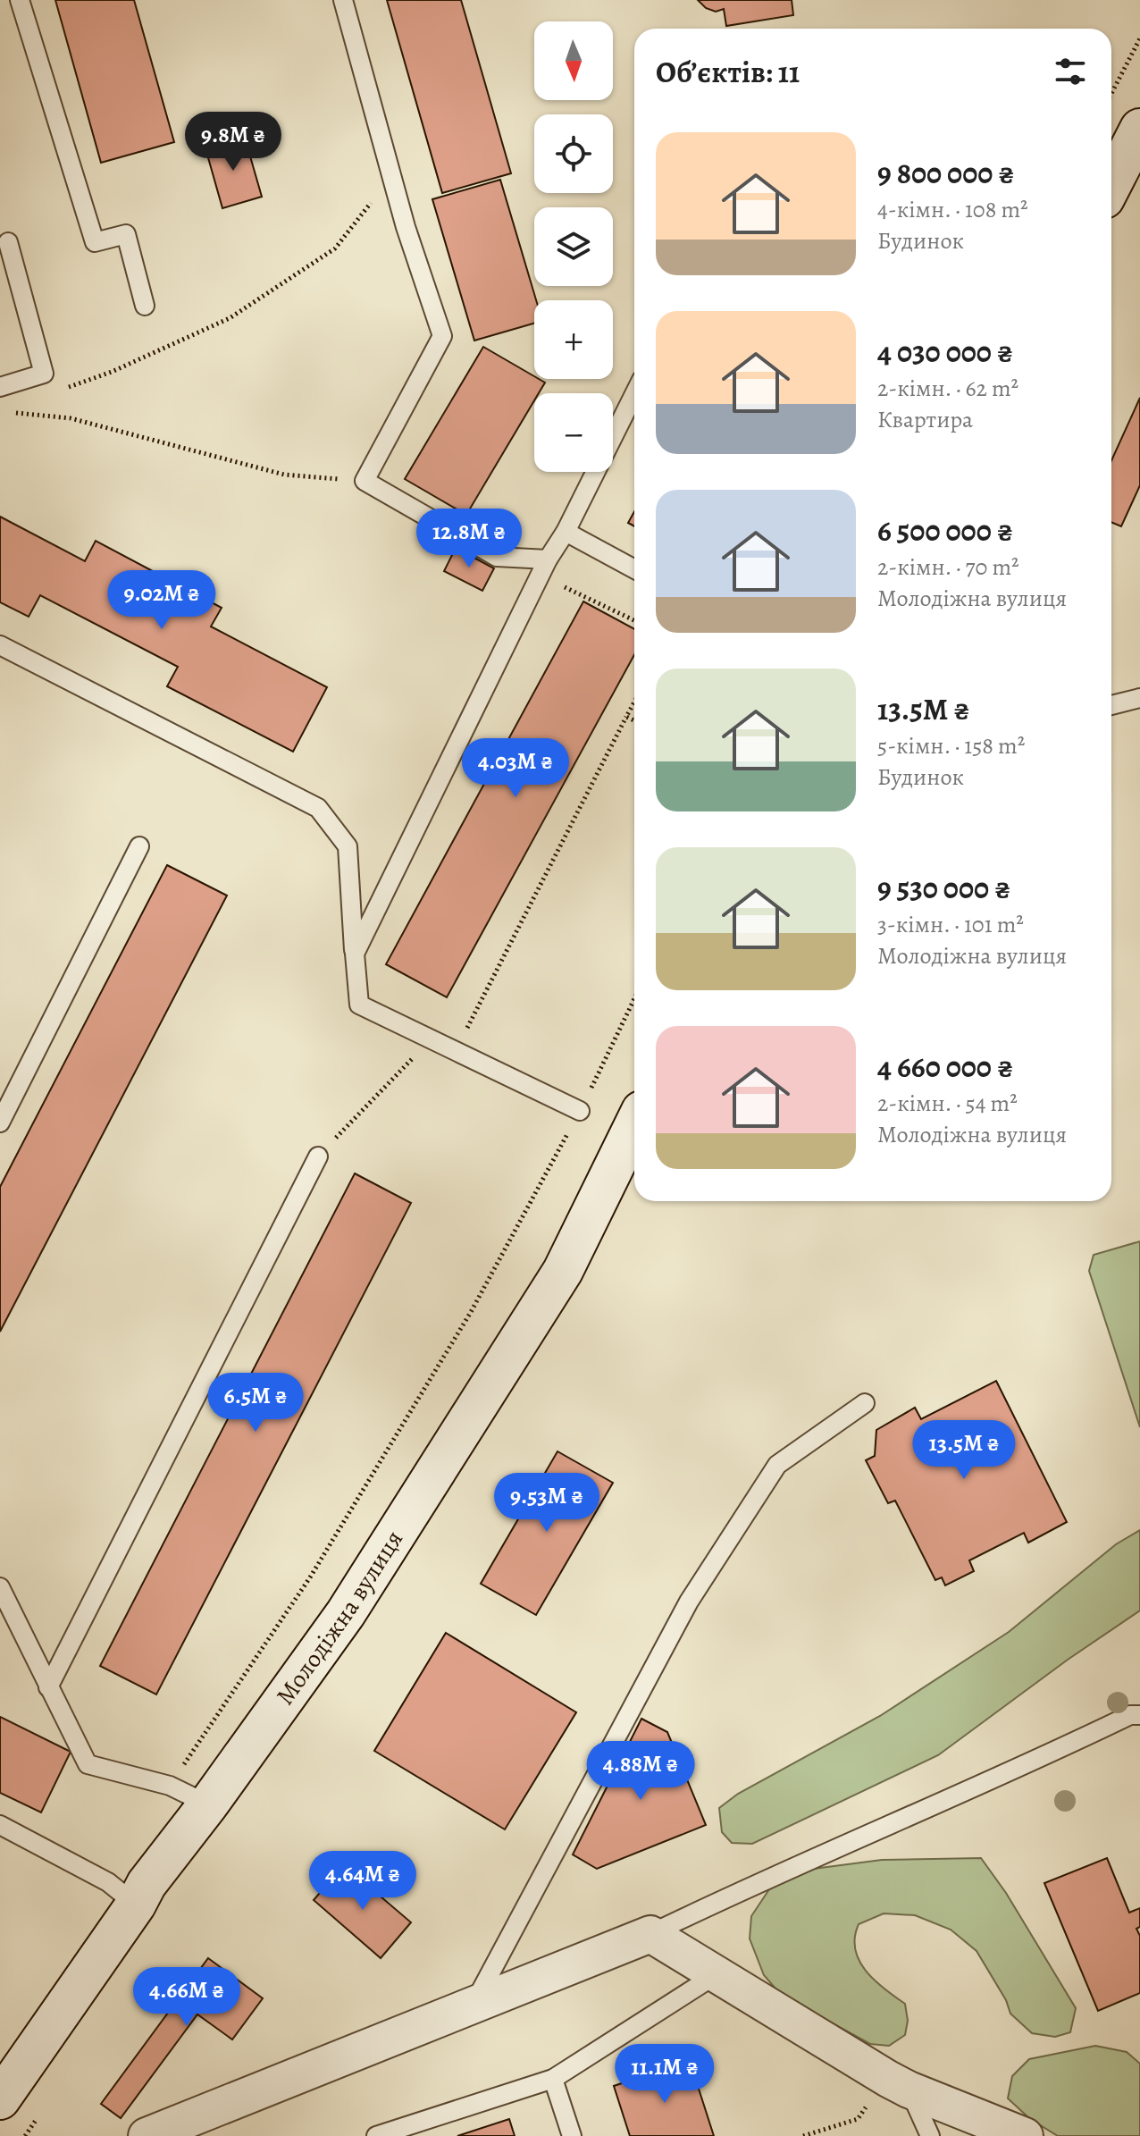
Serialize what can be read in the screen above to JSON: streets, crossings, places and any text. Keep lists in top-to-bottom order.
{
  "streets": {
    "street": ["Молодіжна вулиця"]
  },
  "north": "bottom",
  "page": {
    "map_buttons": ["+", "−"],
    "heading": "Об’єктів: 11",
    "price": [
      "9.8M ₴",
      "12.8M ₴",
      "9.02M ₴",
      "4.03M ₴",
      "6.5M ₴",
      "13.5M ₴",
      "9.53M ₴",
      "4.88M ₴",
      "4.64M ₴",
      "4.66M ₴",
      "11.1M ₴"
    ],
    "list": [
      {
        "name": "9 800 000 ₴",
        "note": "4-кімн. · 108 m² · Будинок"
      },
      {
        "name": "4 030 000 ₴",
        "note": "2-кімн. · 62 m² · Квартира"
      },
      {
        "name": "6 500 000 ₴",
        "note": "2-кімн. · 70 m² · Молодіжна вулиця"
      },
      {
        "name": "13.5M ₴",
        "note": "5-кімн. · 158 m² · Будинок"
      },
      {
        "name": "9 530 000 ₴",
        "note": "3-кімн. · 101 m² · Молодіжна вулиця"
      },
      {
        "name": "4 660 000 ₴",
        "note": "2-кімн. · 54 m² · Молодіжна вулиця"
      }
    ]
  }
}
